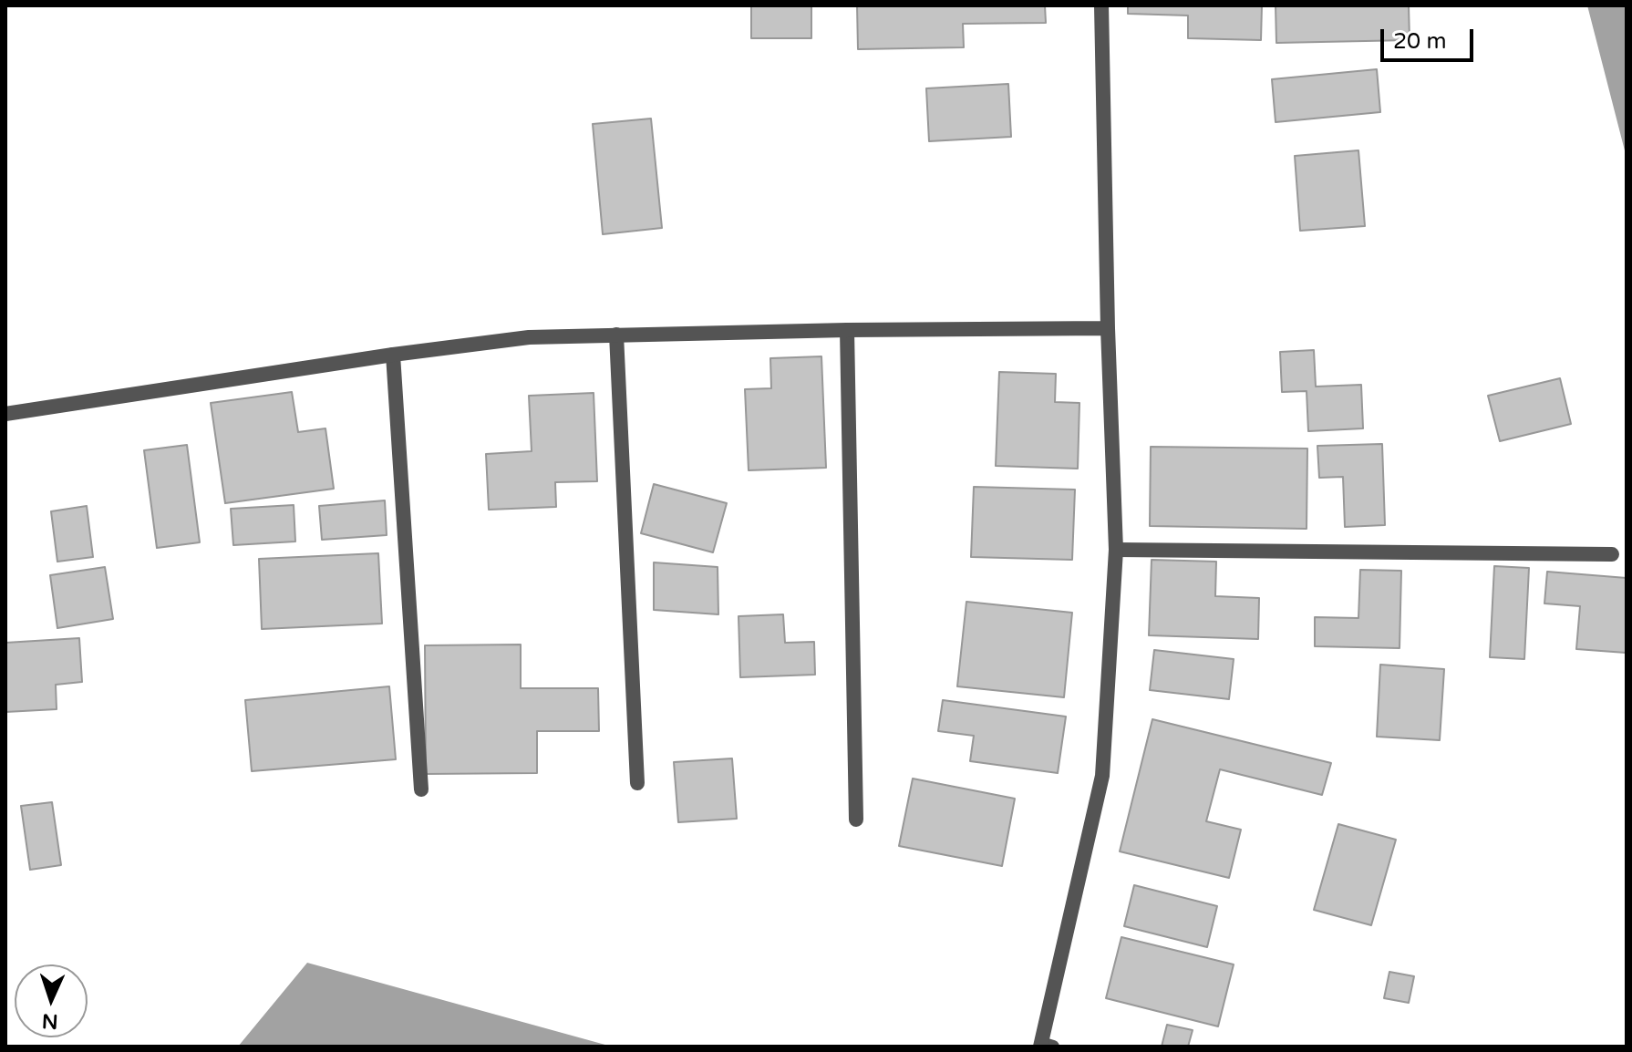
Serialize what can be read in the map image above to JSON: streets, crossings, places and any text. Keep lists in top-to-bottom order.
{
  "scale_bar": "20 m",
  "north": "bottom"
}
